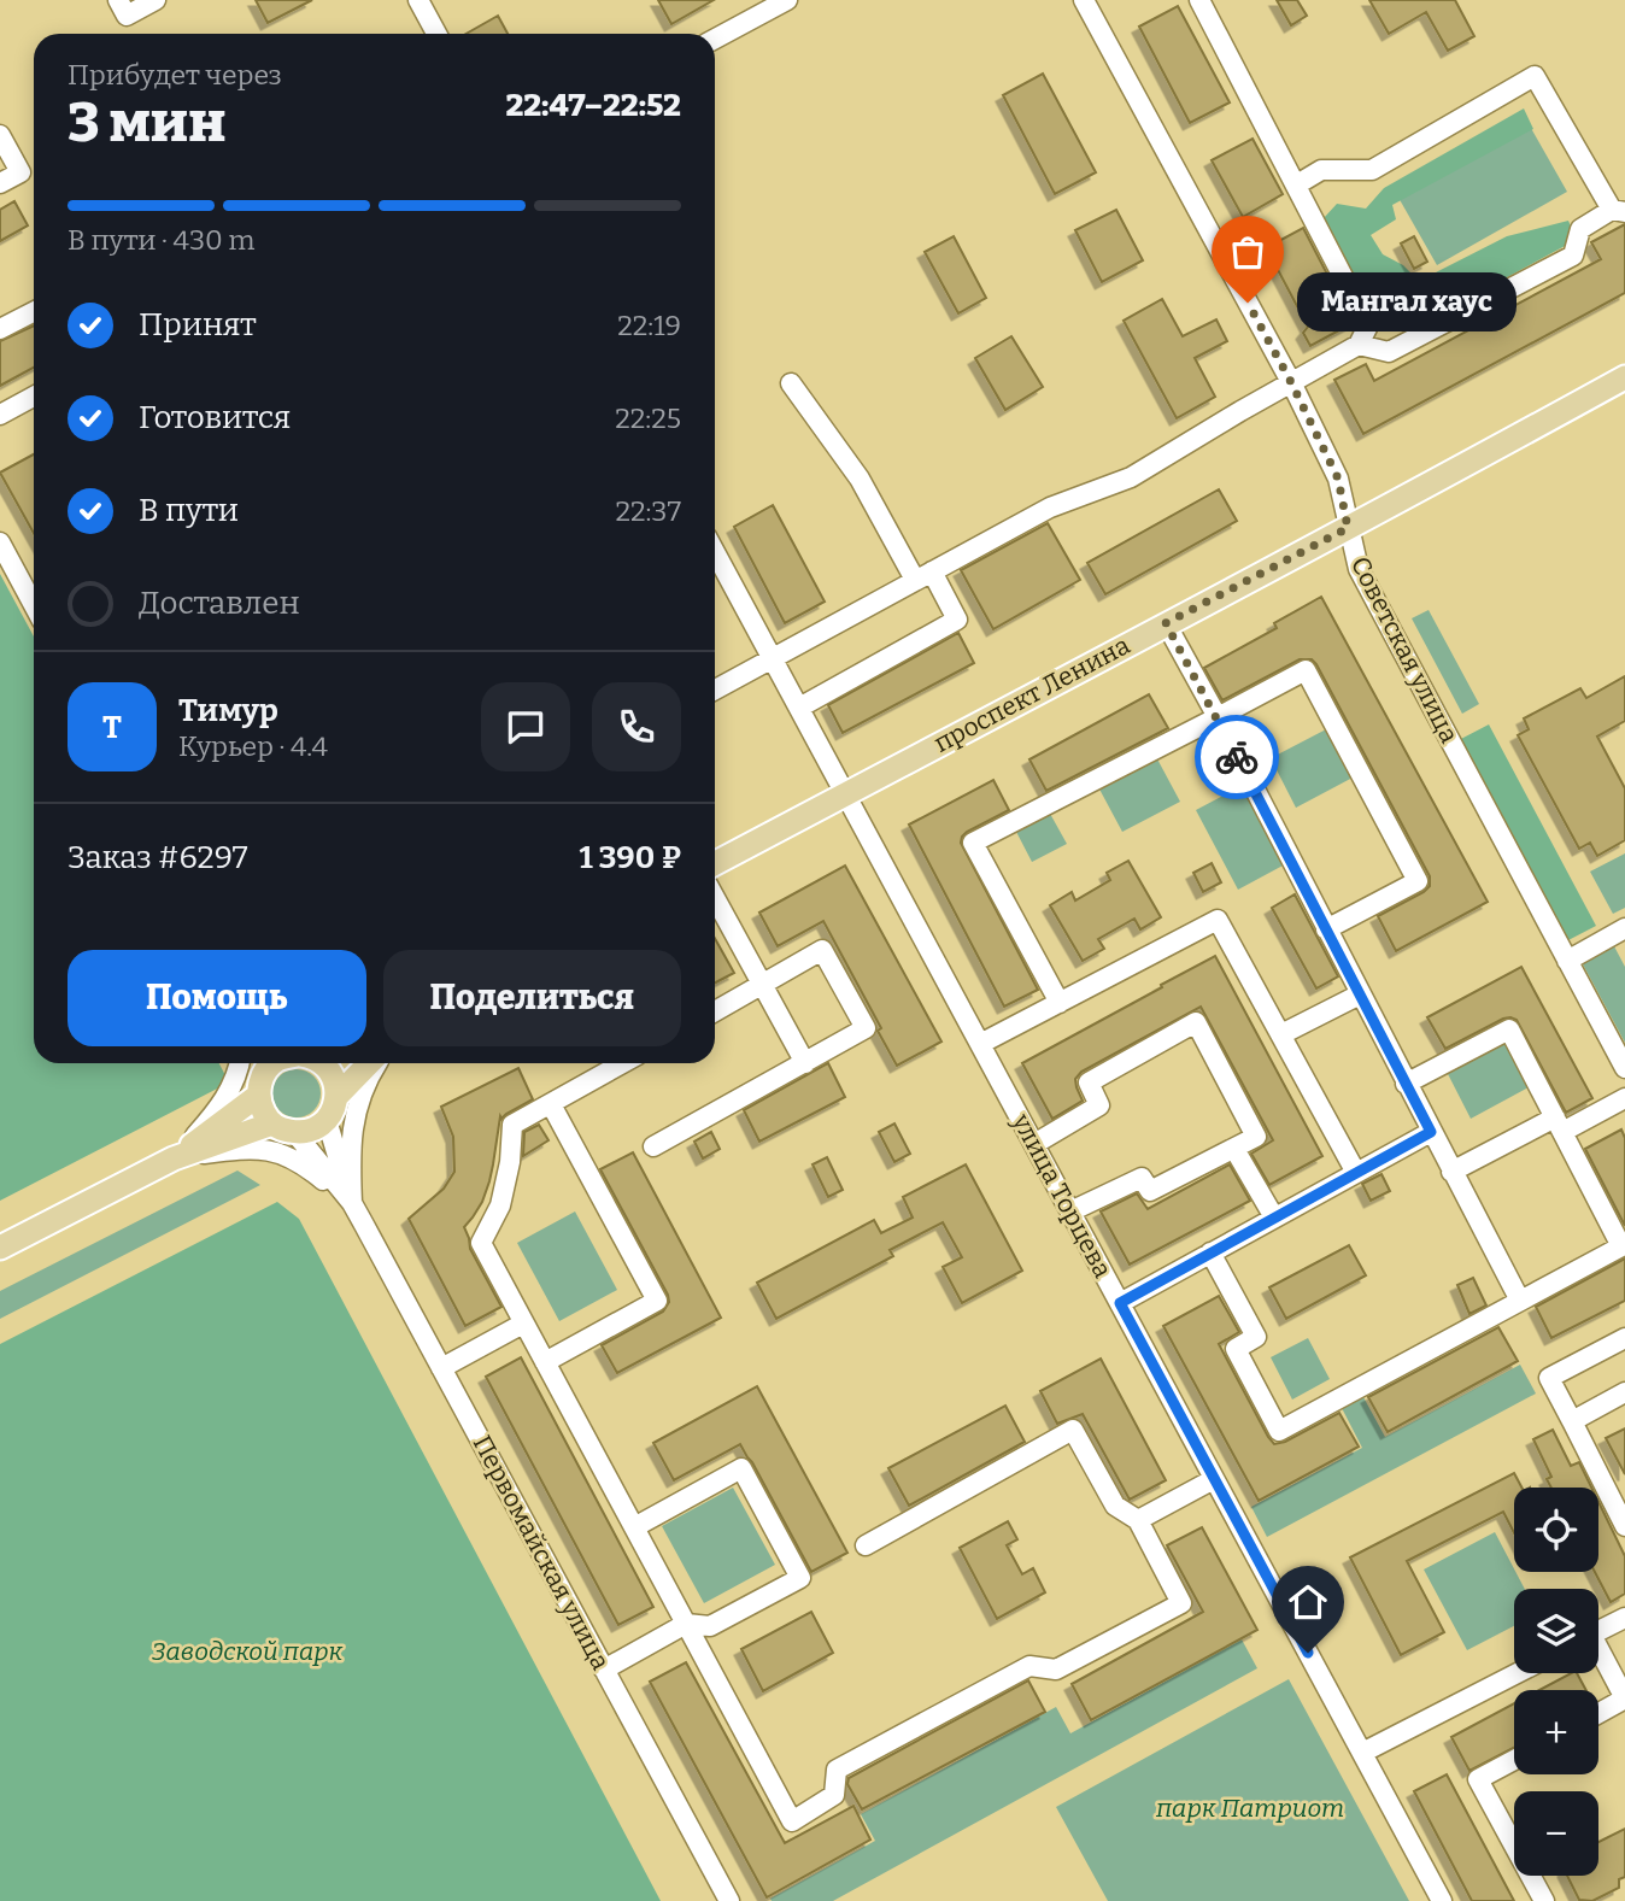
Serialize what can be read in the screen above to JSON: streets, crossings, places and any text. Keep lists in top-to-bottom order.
{
  "streets": {
    "main road": ["проспект Ленина"],
    "street": ["Советская улица", "улица Торцева", "Первомайская улица"]
  },
  "crossings": [
    ["Советская улица", "проспект Ленина"],
    ["проспект Ленина", "улица Торцева"]
  ],
  "parks": ["Заводской парк", "парк Патриот"],
  "places": ["Мангал хаус"],
  "page": {
    "heading": ["3 мин", "Прибудет через", "22:47–22:52"],
    "panel": [
      "Тимур",
      "Курьер · 4.4",
      "Заказ #6297",
      "1 390 ₽"
    ],
    "bar": "В пути · 430 m",
    "bubble": "Мангал хаус",
    "list": [
      ["Принят", "22:19"],
      ["Готовится", "22:25"],
      ["В пути", "22:37"],
      "Доставлен"
    ],
    "round": "Т",
    "buttons": ["Помощь", "Поделиться"],
    "map_buttons": ["+", "−"]
  }
}
